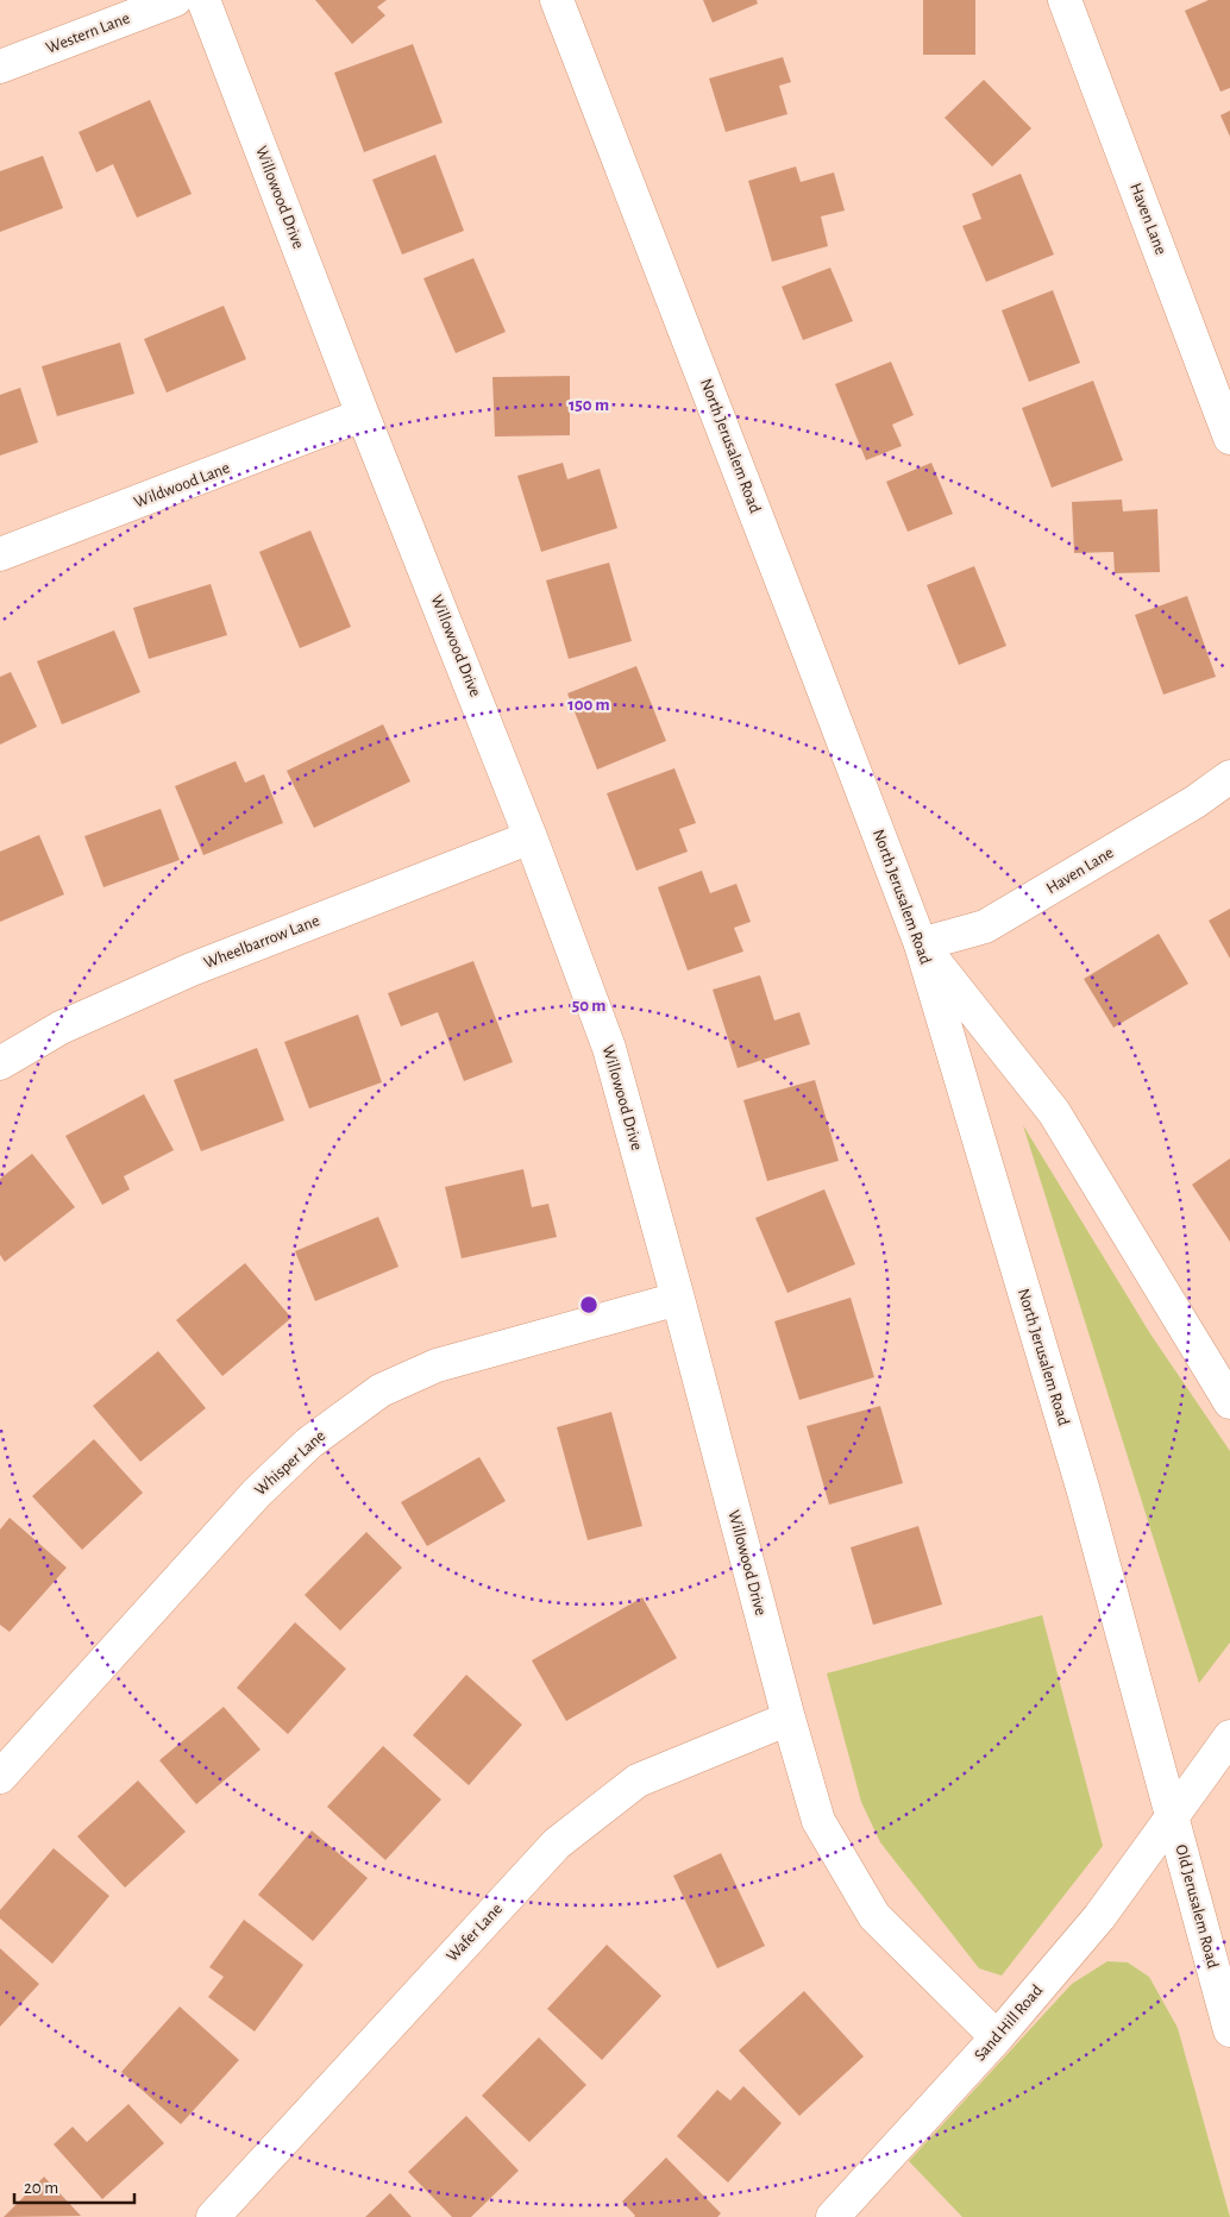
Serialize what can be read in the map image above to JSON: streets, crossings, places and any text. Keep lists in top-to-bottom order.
{
  "streets": {
    "street": [
      "Western Lane",
      "Willowood Drive",
      "Haven Lane",
      "North Jerusalem Road",
      "Wildwood Lane",
      "Wheelbarrow Lane",
      "Whisper Lane",
      "Old Jerusalem Road",
      "Wafer Lane",
      "Sand Hill Road"
    ]
  },
  "crossings": [
    ["Willowood Drive", "Wildwood Lane"],
    ["Willowood Drive", "Wheelbarrow Lane"],
    ["Willowood Drive", "Whisper Lane"],
    ["Willowood Drive", "Wafer Lane"],
    ["Willowood Drive", "Sand Hill Road"],
    ["Haven Lane", "North Jerusalem Road"],
    ["North Jerusalem Road", "Old Jerusalem Road"],
    ["North Jerusalem Road", "Sand Hill Road"],
    ["Old Jerusalem Road", "Sand Hill Road"]
  ],
  "scale_bar": "20 m",
  "rings": ["150 m", "100 m", "50 m"]
}
